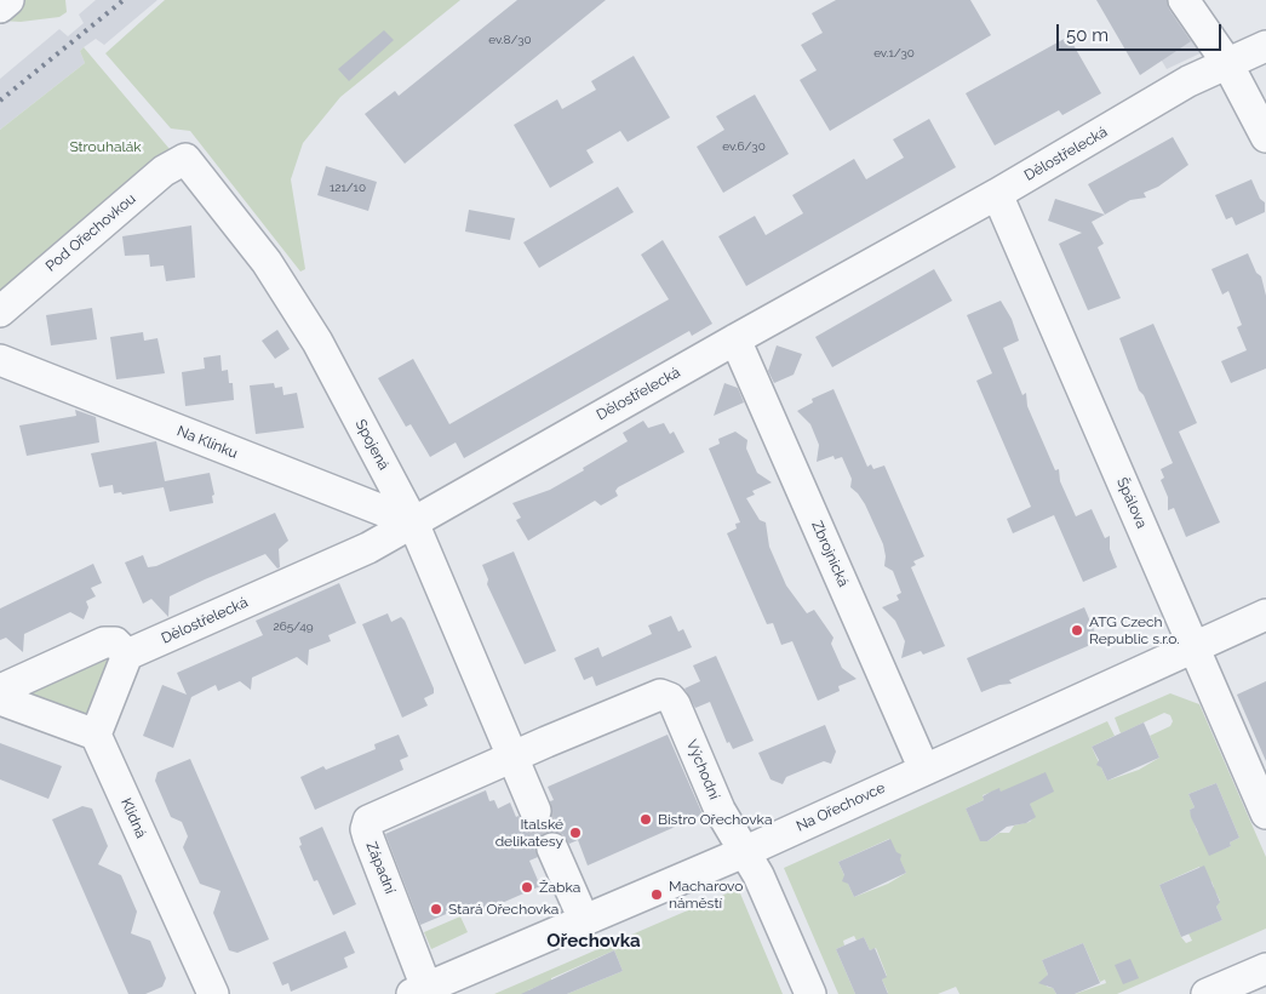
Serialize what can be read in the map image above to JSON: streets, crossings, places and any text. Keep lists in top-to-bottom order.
{
  "streets": {
    "street": [
      "Dělostřelecká",
      "Pod Ořechovkou",
      "Na Klínku",
      "Spojená",
      "Špálova",
      "Zbrojnická",
      "Východní",
      "Na Ořechovce",
      "Klidná",
      "Západní"
    ]
  },
  "crossings": [
    ["Dělostřelecká", "Na Klínku"],
    ["Dělostřelecká", "Spojená"],
    ["Dělostřelecká", "Špálova"],
    ["Dělostřelecká", "Zbrojnická"],
    ["Pod Ořechovkou", "Spojená"],
    ["Na Klínku", "Spojená"],
    ["Spojená", "Východní"],
    ["Spojená", "Západní"],
    ["Špálova", "Na Ořechovce"],
    ["Zbrojnická", "Na Ořechovce"],
    ["Východní", "Na Ořechovce"],
    ["Východní", "Západní"],
    ["Na Ořechovce", "Západní"]
  ],
  "districts": ["Ořechovka"],
  "parks": ["Strouhalák"],
  "places": [
    "ATG Czech Republic s.r.o.",
    "Bistro Ořechovka",
    "Italské delikatesy",
    "Žabka",
    "Macharovo náměstí",
    "Stará Ořechovka"
  ],
  "house_numbers": [
    "ev.8/30",
    "ev.1/30",
    "ev.6/30",
    "121/10",
    "265/49"
  ],
  "scale_bar": "50 m"
}
